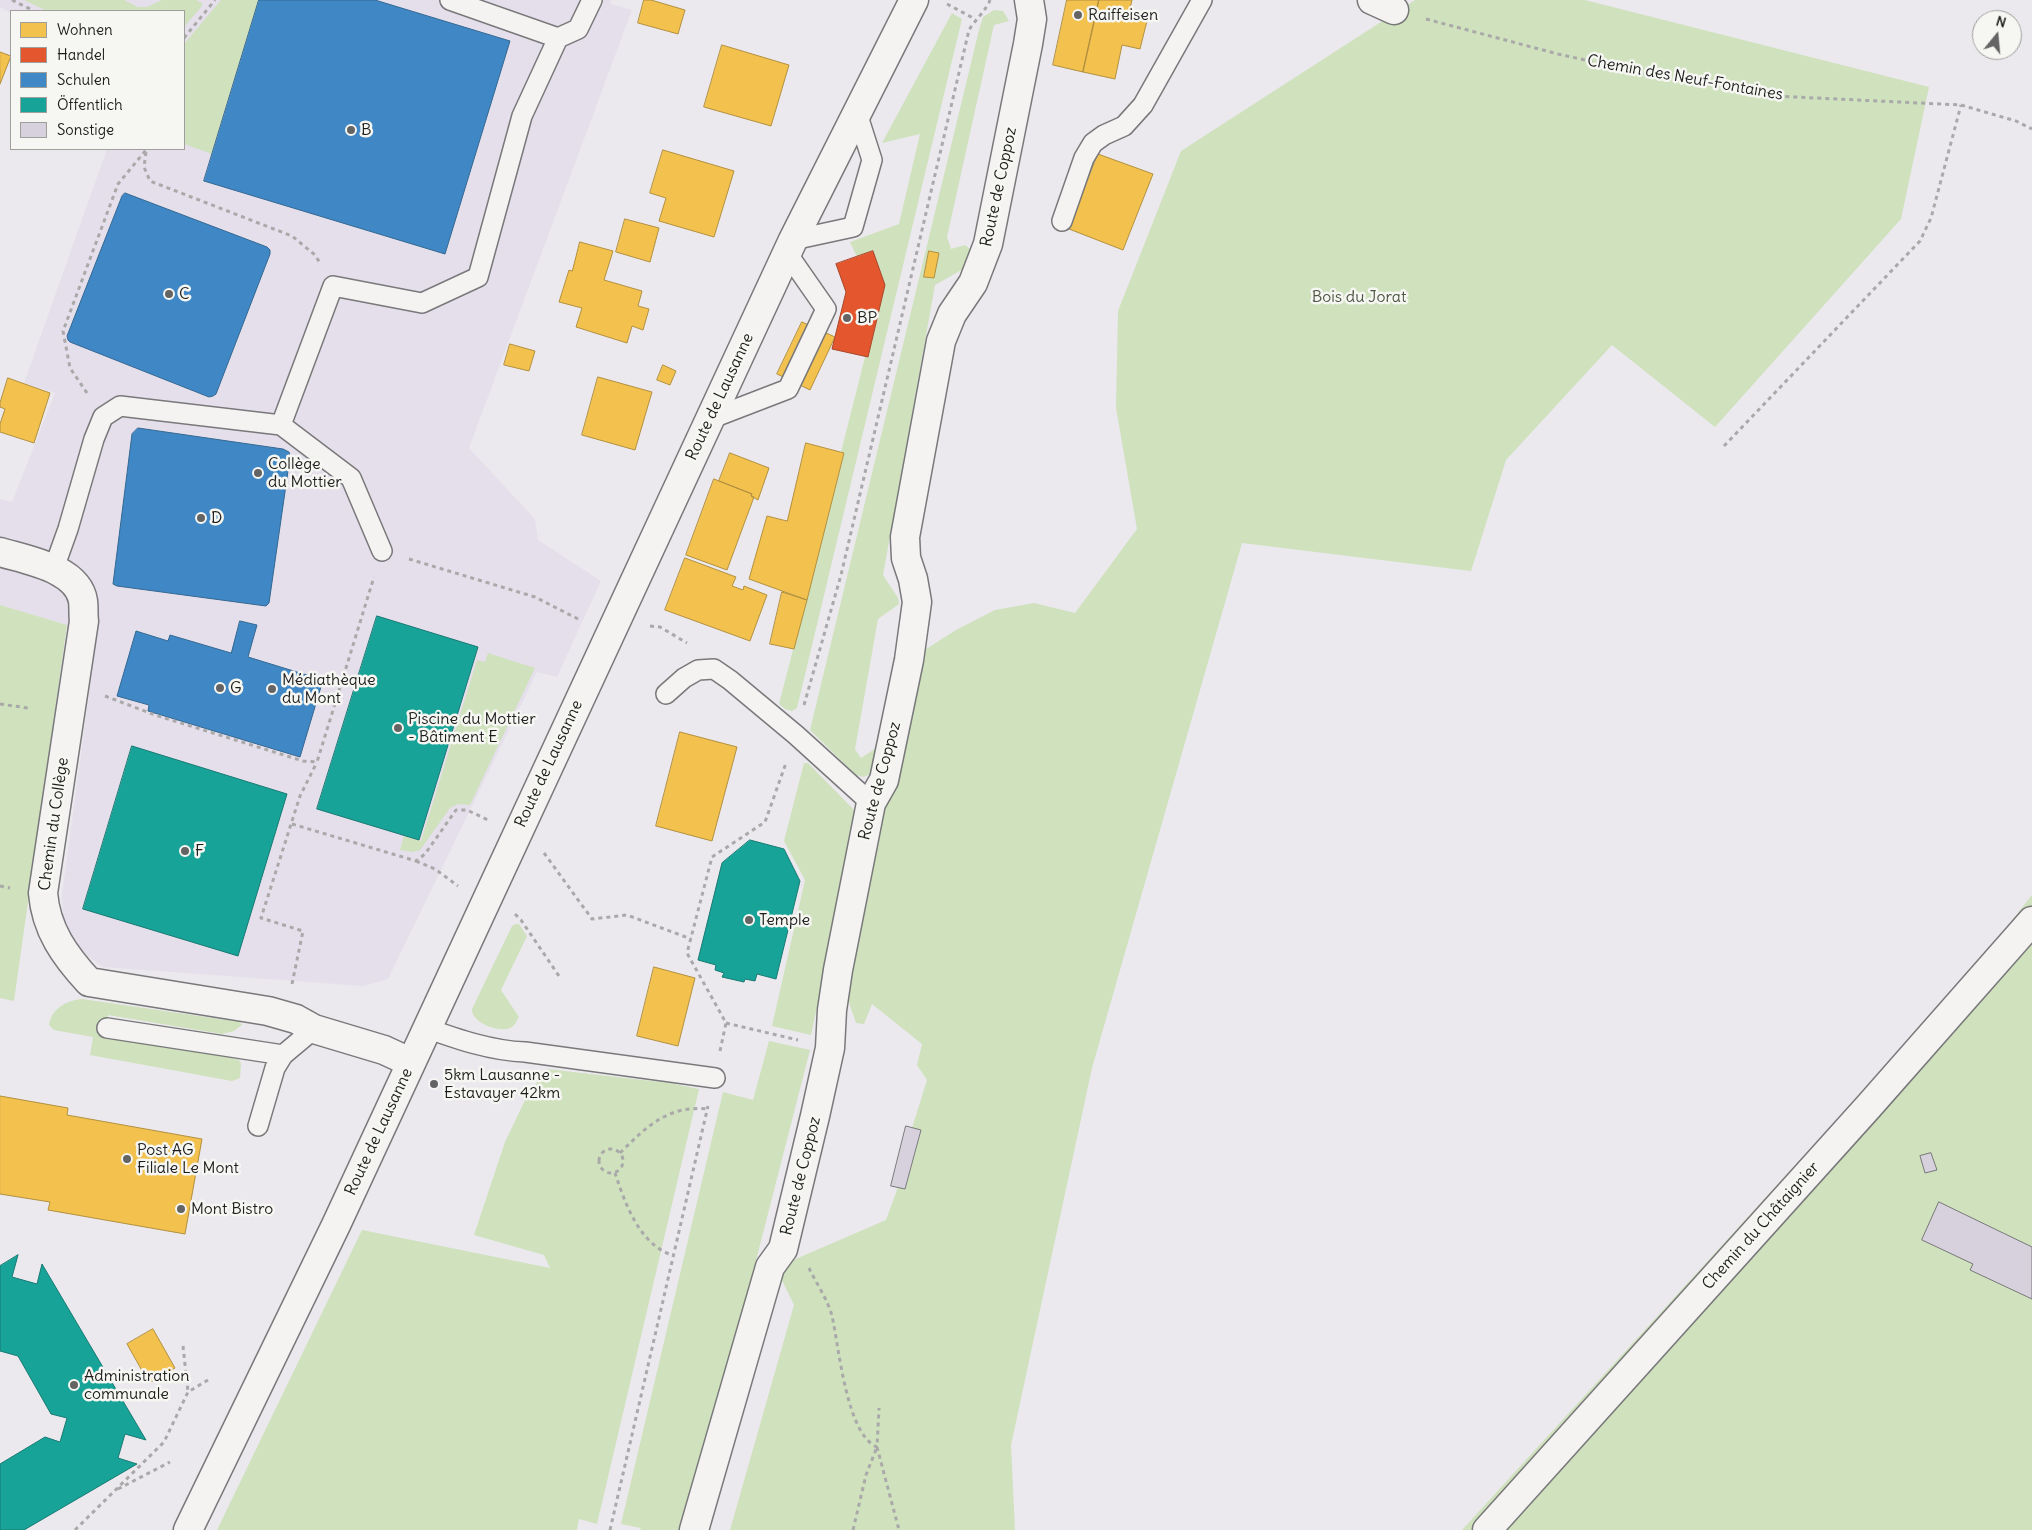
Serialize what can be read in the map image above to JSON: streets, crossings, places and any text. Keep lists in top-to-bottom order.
{
  "streets": {
    "street": [
      "Route de Coppoz",
      "Route de Lausanne",
      "Chemin du Collège",
      "Chemin du Châtaignier"
    ],
    "path": ["Chemin des Neuf-Fontaines"]
  },
  "crossings": [
    ["Route de Lausanne", "Chemin du Collège"]
  ],
  "parks": ["Bois du Jorat"],
  "places": [
    "Raiffeisen",
    "B",
    "C",
    "BP",
    "Collège du Mottier",
    "D",
    "G",
    "Médiathèque du Mont",
    "Piscine du Mottier - Bâtiment E",
    "F",
    "Temple",
    "5km Lausanne - Estavayer 42km",
    "Post AG Filiale Le Mont",
    "Mont Bistro",
    "Administration communale"
  ],
  "legend": [
    "Wohnen",
    "Handel",
    "Schulen",
    "Öffentlich",
    "Sonstige"
  ],
  "north": "top"
}
